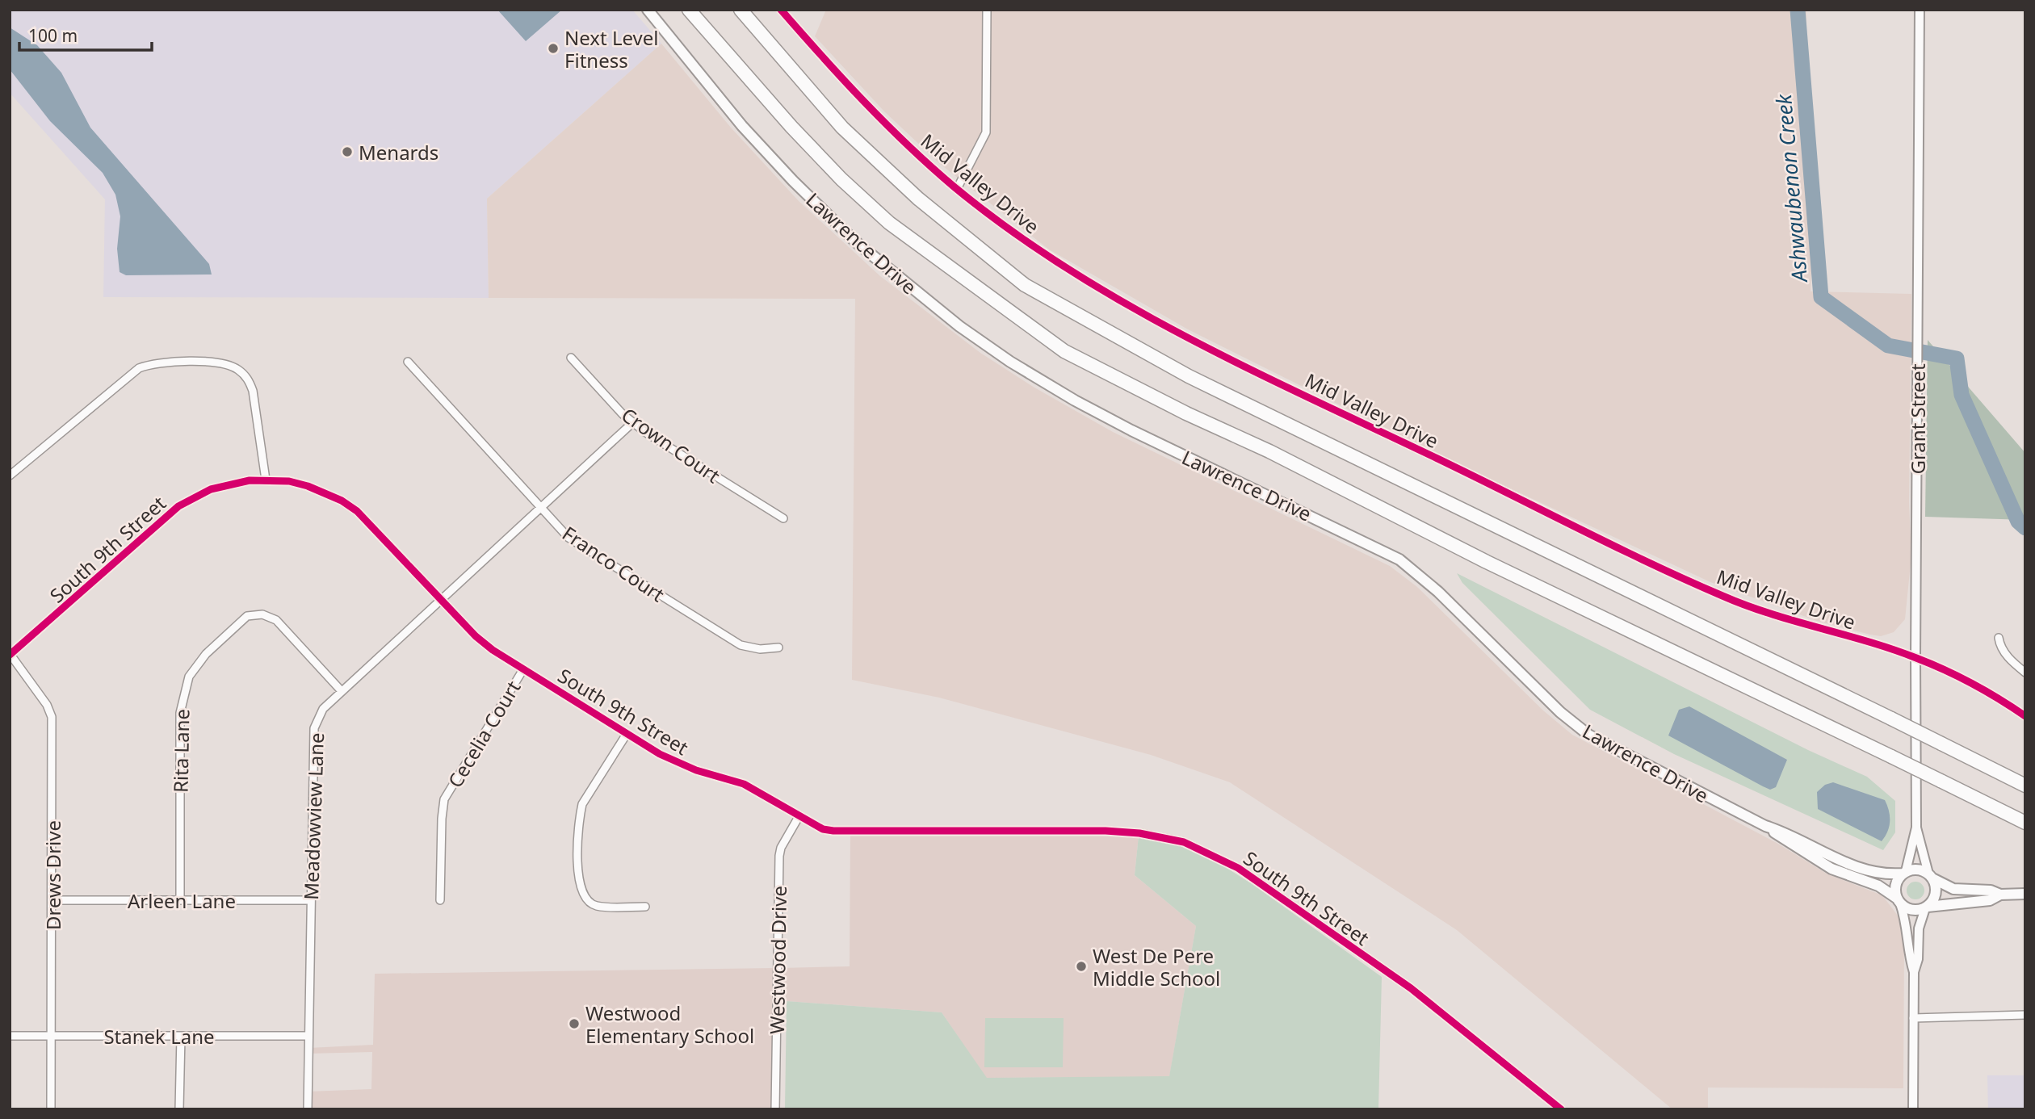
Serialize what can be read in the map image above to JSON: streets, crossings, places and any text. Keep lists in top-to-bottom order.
{
  "streets": {
    "main road": ["Lawrence Drive"],
    "street": [
      "Mid Valley Drive",
      "Grant Street",
      "Crown Court",
      "South 9th Street",
      "Franco Court",
      "Cecelia Court",
      "Rita Lane",
      "Meadowview Lane",
      "Drews Drive",
      "Arleen Lane",
      "Westwood Drive",
      "Stanek Lane"
    ]
  },
  "crossings": [
    ["Mid Valley Drive", "Grant Street"],
    ["Lawrence Drive", "Grant Street"],
    ["Crown Court", "Meadowview Lane"],
    ["South 9th Street", "Cecelia Court"],
    ["South 9th Street", "Meadowview Lane"],
    ["South 9th Street", "Drews Drive"],
    ["South 9th Street", "Westwood Drive"],
    ["Franco Court", "Meadowview Lane"],
    ["Rita Lane", "Meadowview Lane"],
    ["Rita Lane", "Arleen Lane"],
    ["Meadowview Lane", "Arleen Lane"],
    ["Meadowview Lane", "Stanek Lane"],
    ["Drews Drive", "Arleen Lane"],
    ["Drews Drive", "Stanek Lane"]
  ],
  "water": ["Ashwaubenon Creek"],
  "places": [
    "Next Level Fitness",
    "Menards",
    "West De Pere Middle School",
    "Westwood Elementary School"
  ],
  "scale_bar": "100 m"
}
